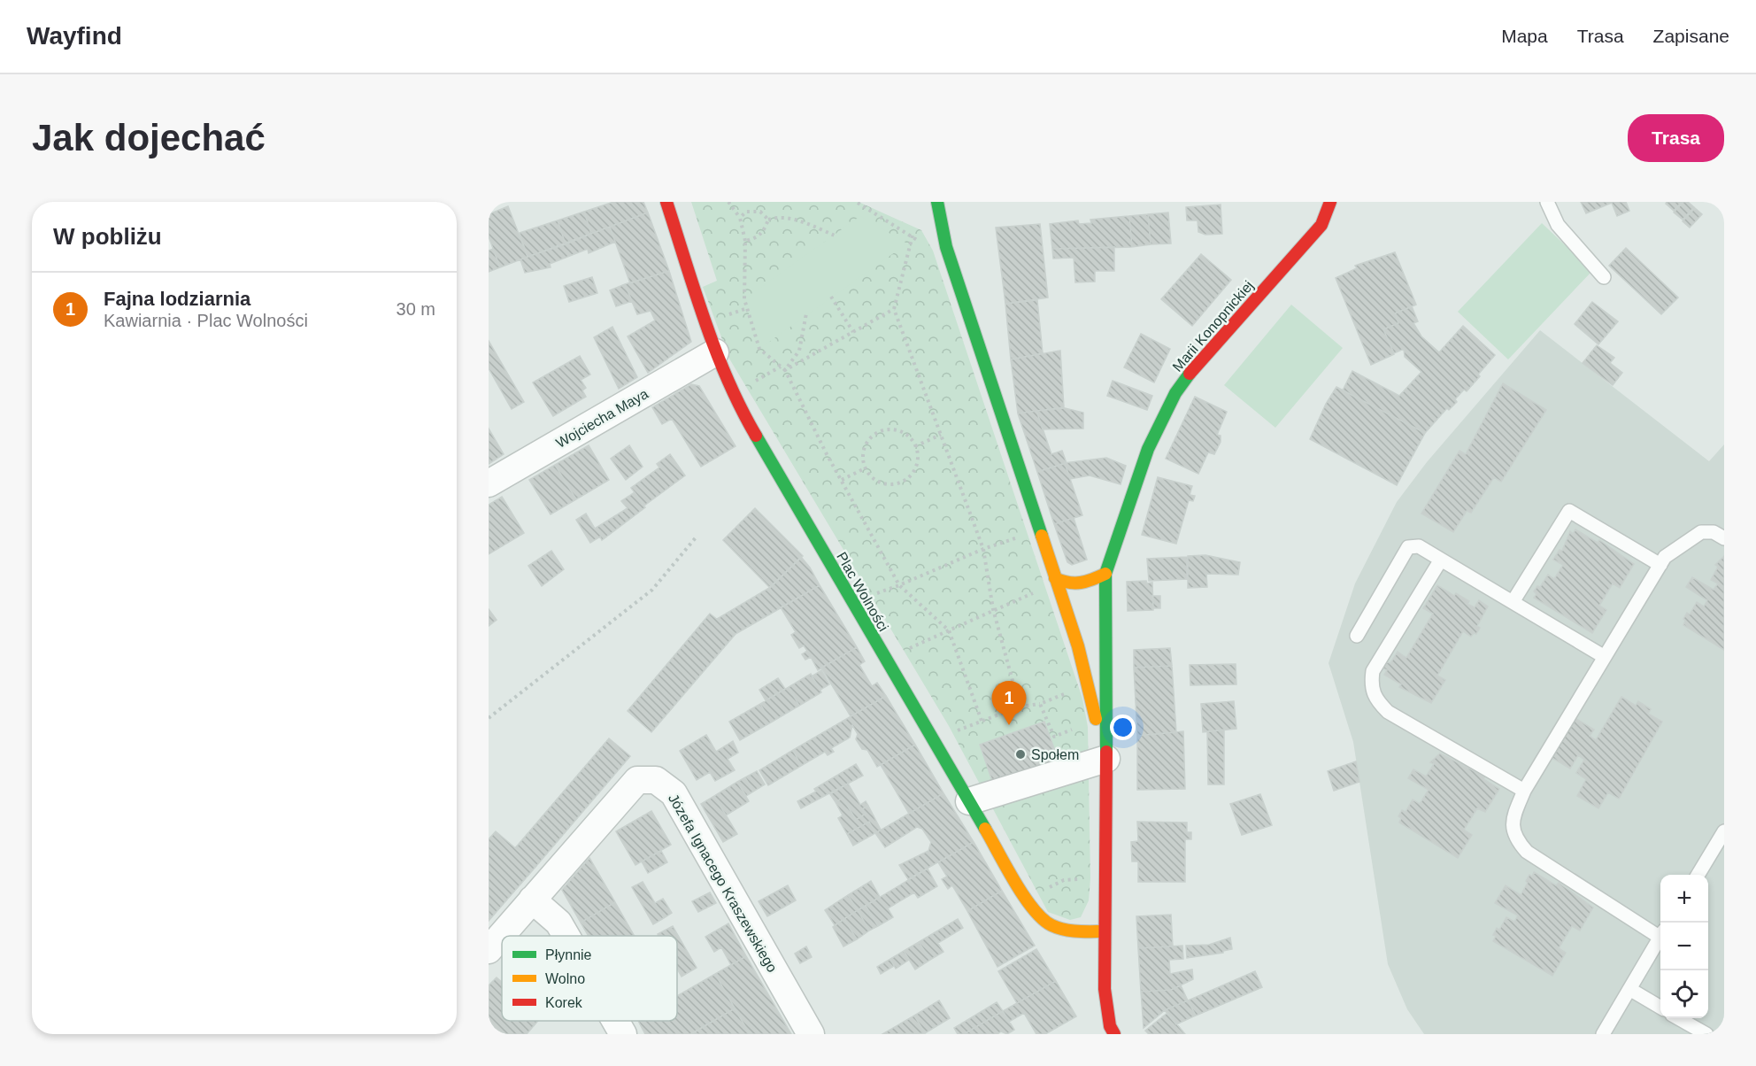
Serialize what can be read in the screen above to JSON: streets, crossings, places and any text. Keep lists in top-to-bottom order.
{
  "streets": {
    "street": [
      "Marii Konopnickiej",
      "Wojciecha Maya",
      "Plac Wolności",
      "Józefa Ignacego Kraszewskiego"
    ]
  },
  "crossings": [
    ["Wojciecha Maya", "Plac Wolności"]
  ],
  "places": ["Społem"],
  "legend": ["Płynnie", "Wolno", "Korek"],
  "page": {
    "header": "Wayfind",
    "nav": ["Mapa", "Trasa", "Zapisane"],
    "buttons": "Trasa",
    "title": "Jak dojechać",
    "heading": "W pobliżu",
    "list": [
      {
        "mark": "1",
        "name": "Fajna lodziarnia",
        "note": "Kawiarnia · Plac Wolności",
        "value": "30 m"
      }
    ],
    "pins": "1",
    "map_buttons": ["+", "−"]
  }
}
